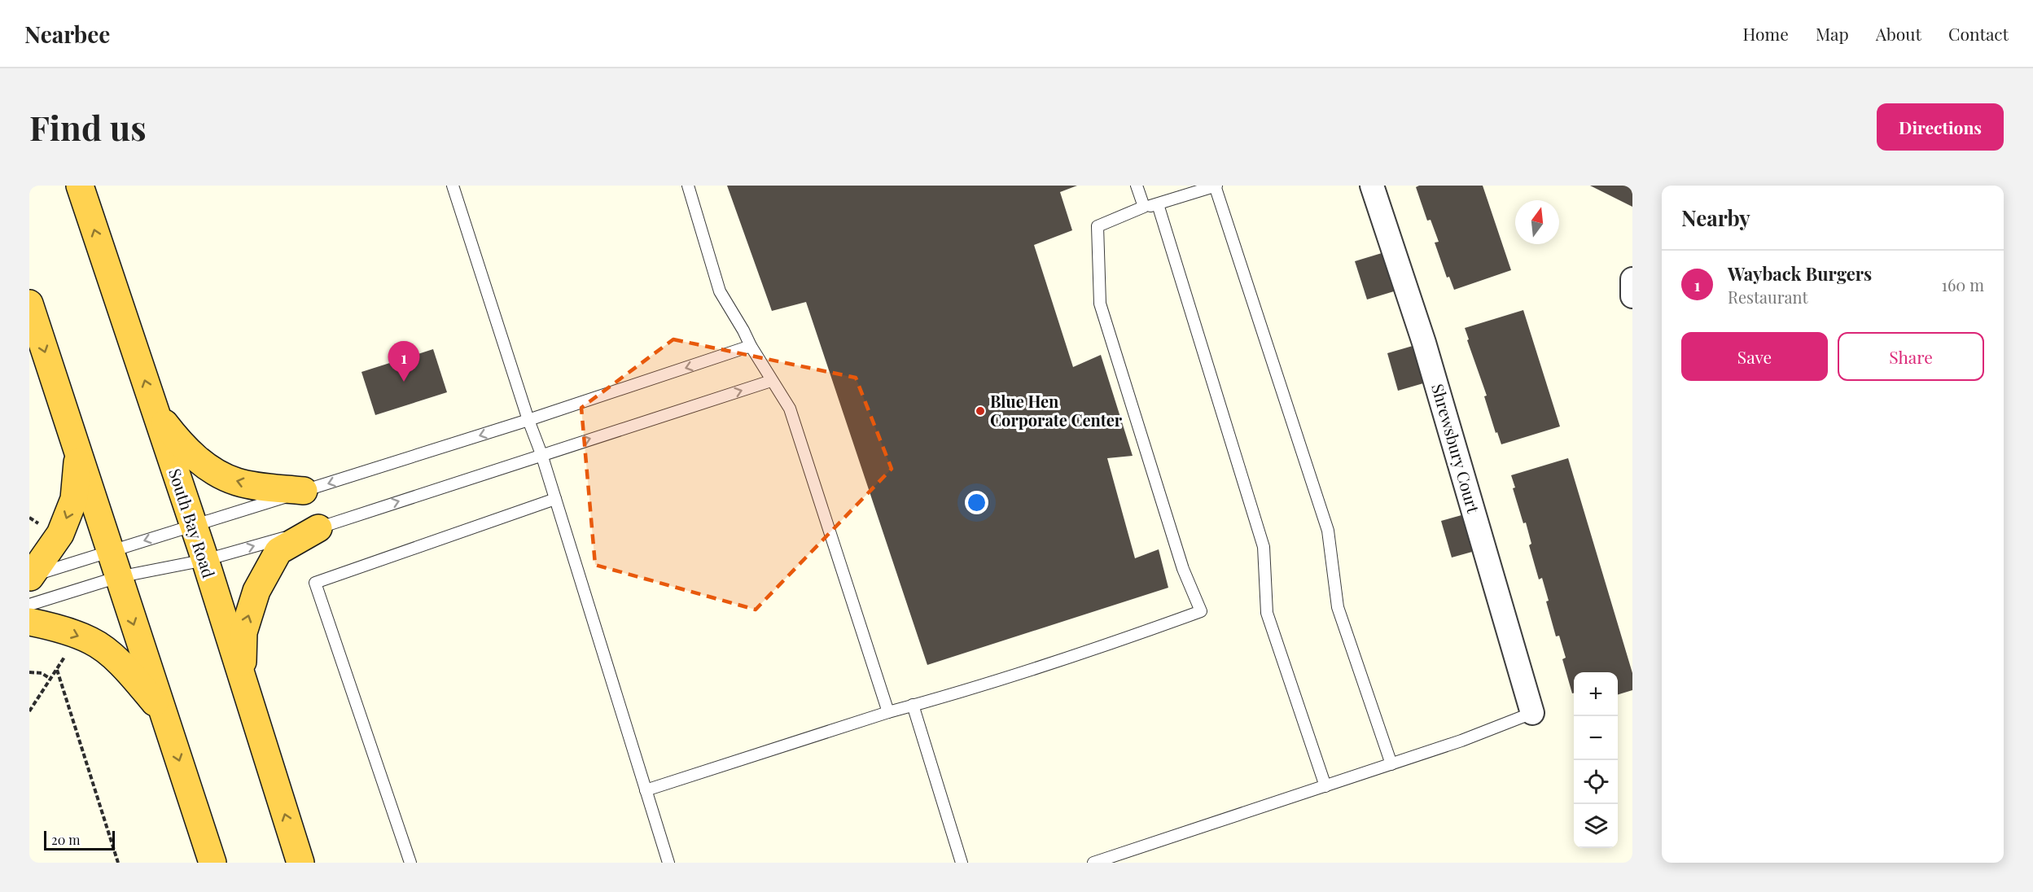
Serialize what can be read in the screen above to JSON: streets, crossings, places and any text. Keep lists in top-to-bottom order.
{
  "streets": {
    "highway": ["South Bay Road"],
    "street": ["Shrewsbury Court"]
  },
  "places": ["Blue Hen Corporate Center"],
  "scale_bar": "20 m",
  "north": "top",
  "page": {
    "header": "Nearbee",
    "nav": [
      "Home",
      "Map",
      "About",
      "Contact"
    ],
    "buttons": [
      "Directions",
      ["Save", "Share"]
    ],
    "title": "Find us",
    "heading": "Nearby",
    "list": [
      {
        "mark": "1",
        "name": "Wayback Burgers",
        "note": "Restaurant",
        "value": "160 m"
      }
    ],
    "pins": "1",
    "map_buttons": ["+", "−"],
    "scale": "20 m"
  }
}
